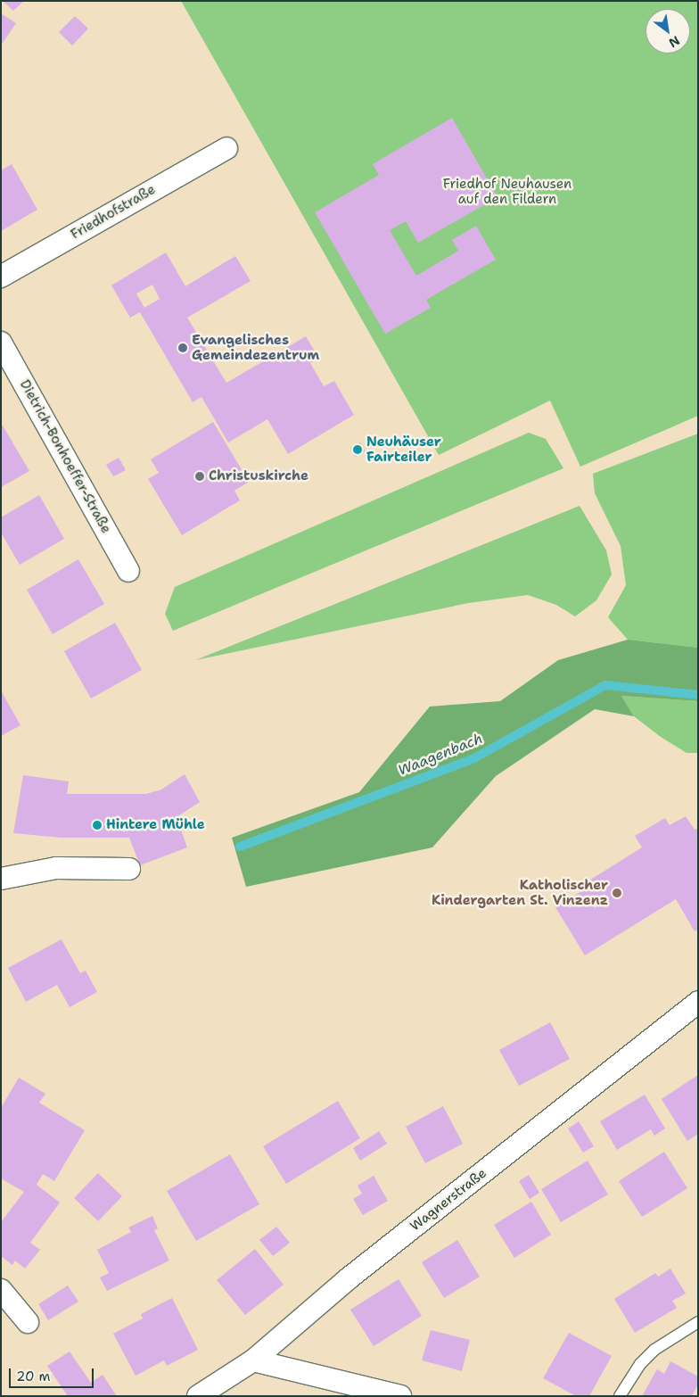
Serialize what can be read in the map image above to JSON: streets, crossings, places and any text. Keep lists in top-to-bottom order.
{
  "streets": {
    "street": ["Friedhofstraße", "Dietrich-Bonhoeffer-Straße", "Wagnerstraße"]
  },
  "water": ["Waagenbach"],
  "parks": ["Friedhof Neuhausen auf den Fildern"],
  "places": [
    "Evangelisches Gemeindezentrum",
    "Neuhäuser Fairteiler",
    "Christuskirche",
    "Hintere Mühle",
    "Katholischer Kindergarten St. Vinzenz"
  ],
  "scale_bar": "20 m",
  "north": "bottom right"
}
